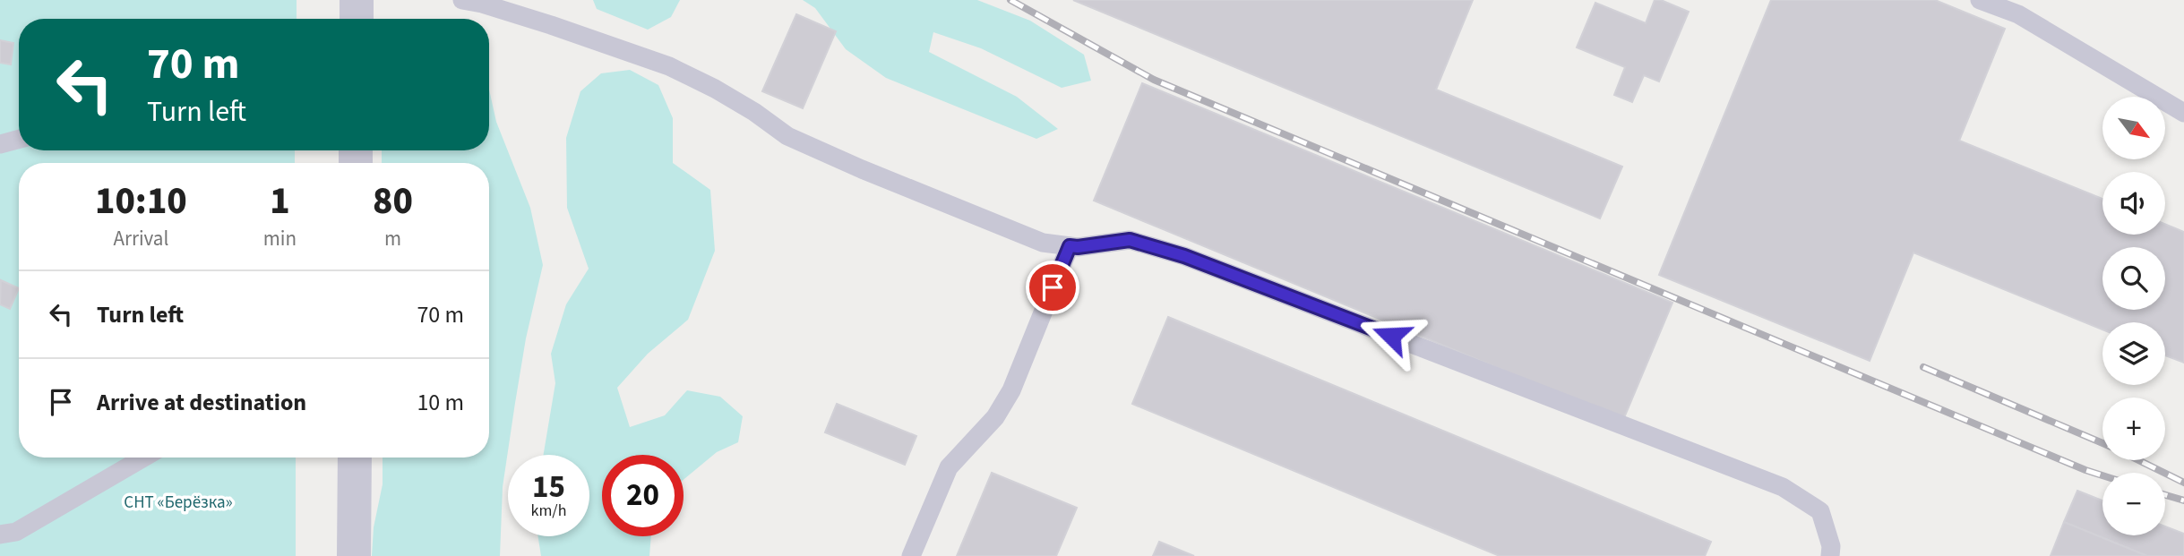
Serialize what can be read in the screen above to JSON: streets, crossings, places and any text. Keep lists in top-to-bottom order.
{
  "parks": ["СНТ «Берёзка»"],
  "north": "bottom right",
  "page": {
    "turn": ["70 m", "Turn left"],
    "map_buttons": ["+", "−"],
    "eta": [
      "10:10",
      "Arrival",
      "1",
      "min",
      "80",
      "m"
    ],
    "list": [
      {
        "name": "Turn left",
        "value": "70 m"
      },
      {
        "name": "Arrive at destination",
        "value": "10 m"
      }
    ],
    "speed": "15 km/h",
    "limit": "20"
  }
}
